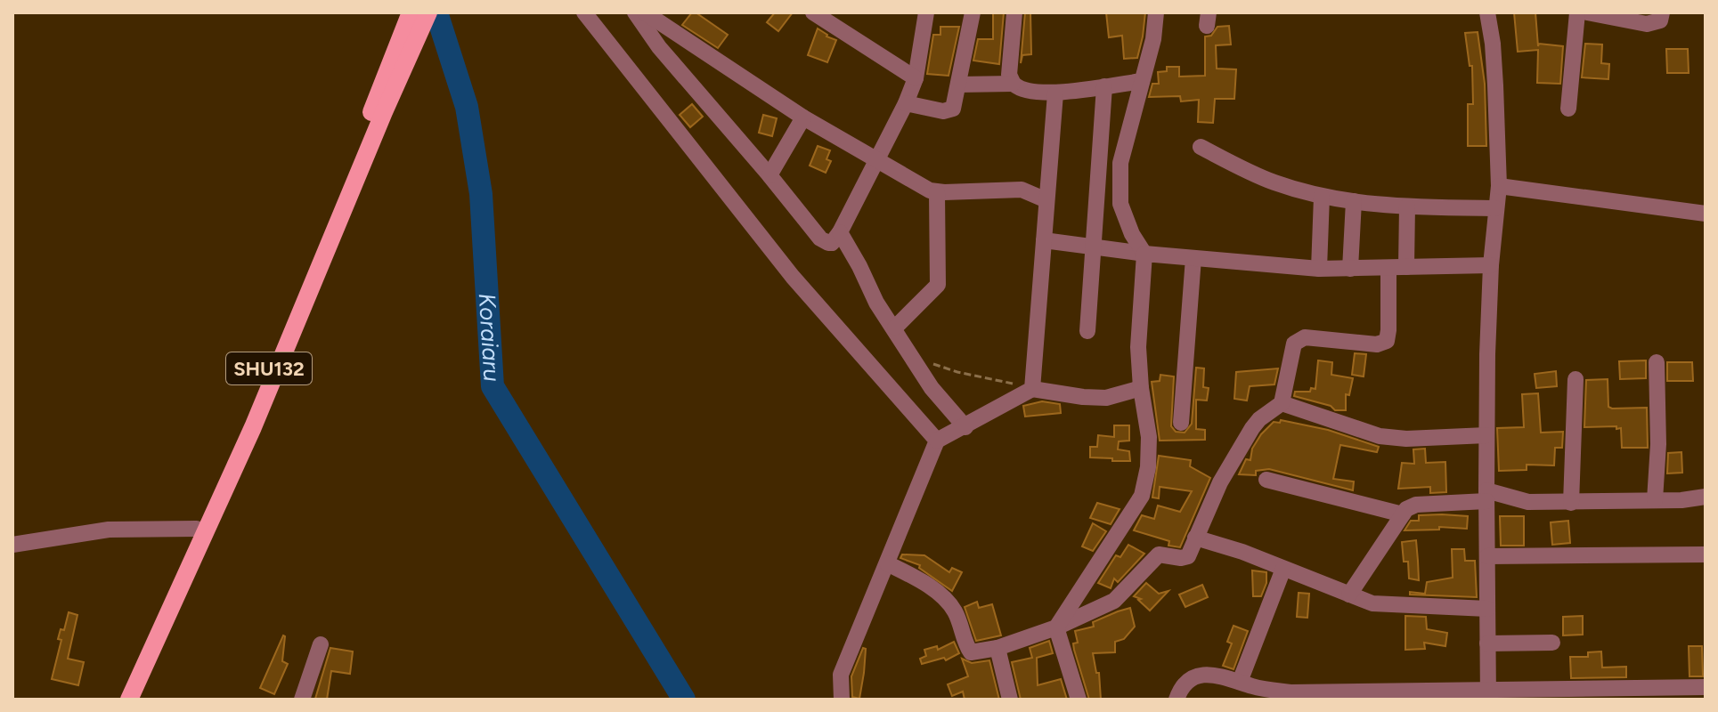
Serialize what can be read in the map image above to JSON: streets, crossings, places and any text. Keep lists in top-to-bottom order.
{
  "streets": {
    "main road": ["SHU132"]
  },
  "water": ["Koraiaru"]
}
